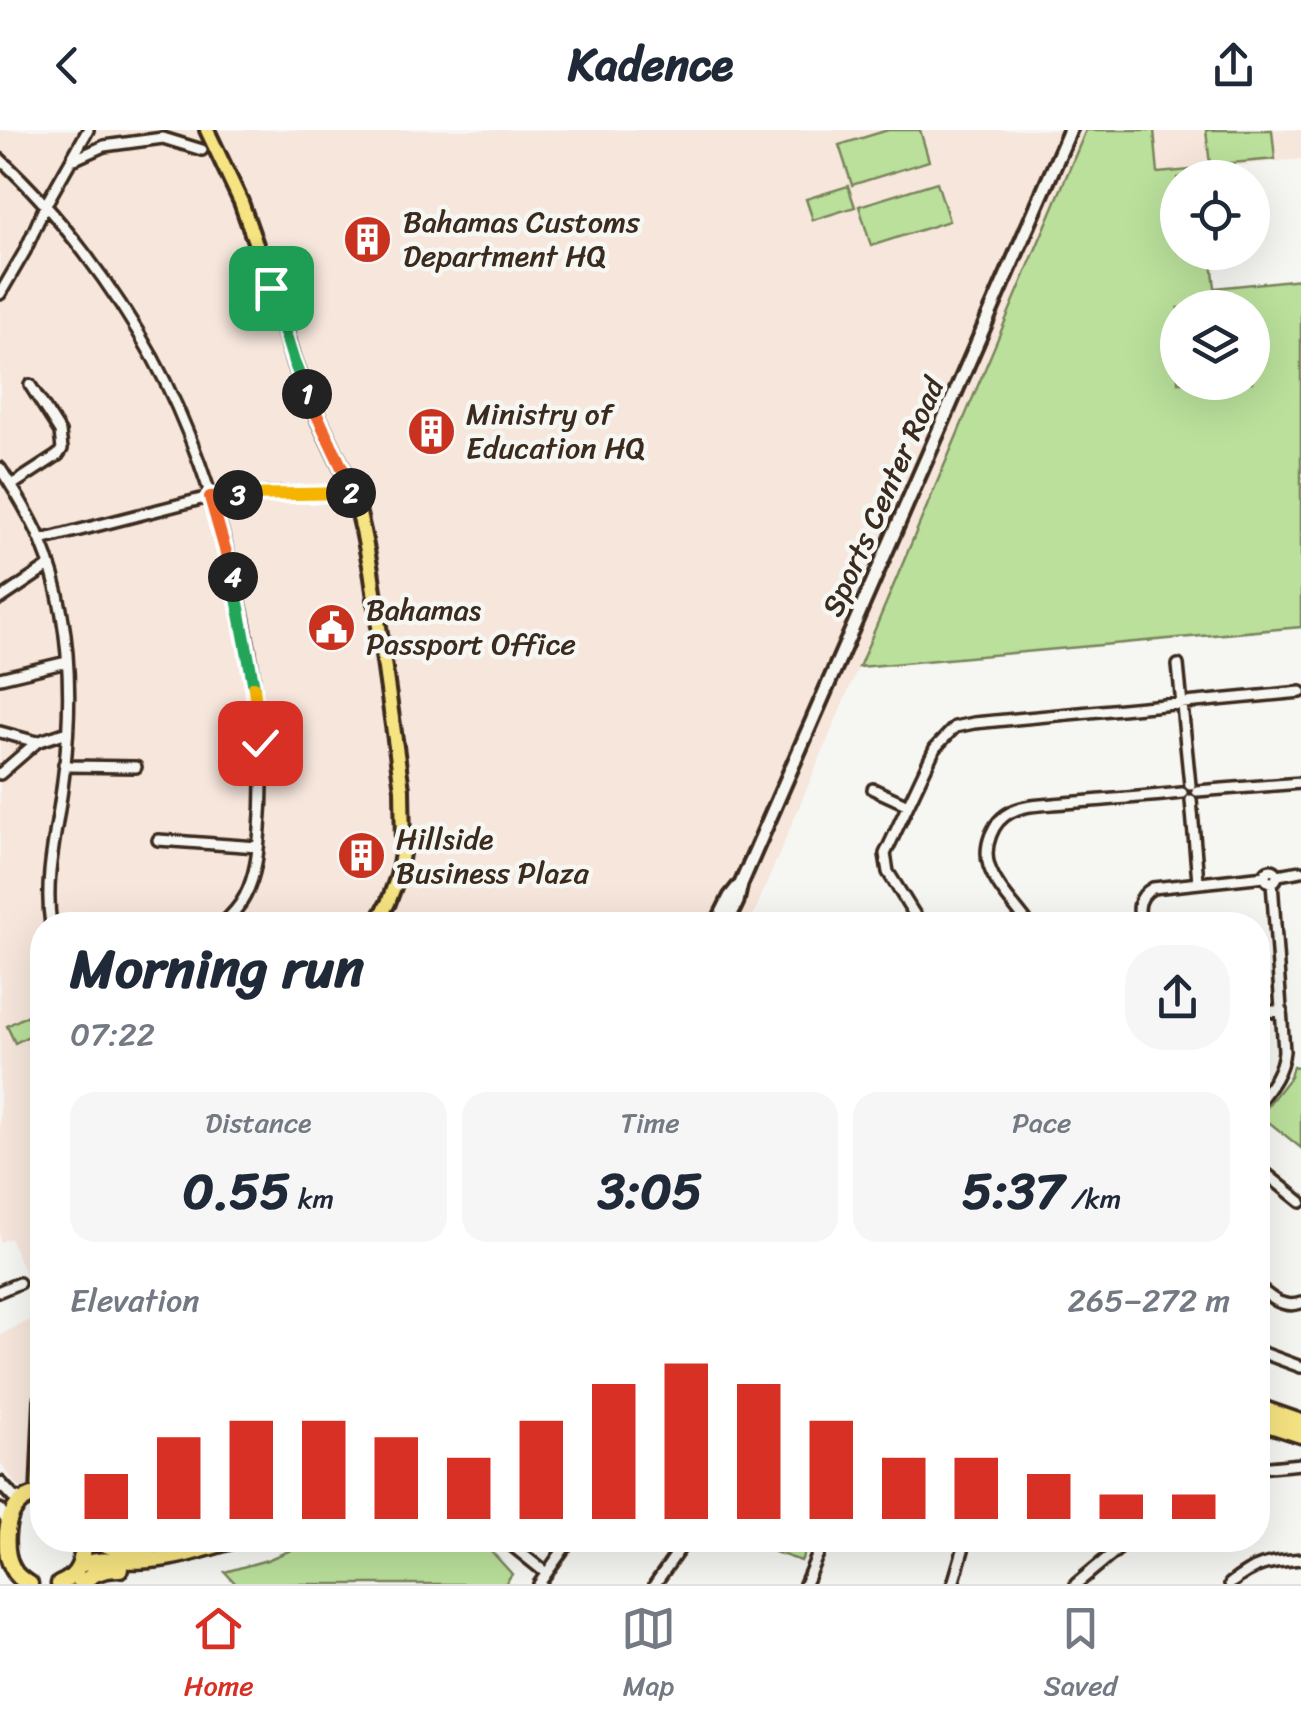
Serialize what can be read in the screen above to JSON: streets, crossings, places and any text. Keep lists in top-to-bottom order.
{
  "streets": {
    "main road": ["Sports Center Road"]
  },
  "places": {
    "building": ["Bahamas Customs Department HQ", "Ministry of Education HQ", "Hillside Business Plaza"],
    "public building": ["Bahamas Passport Office"]
  },
  "page": {
    "header": "Kadence",
    "pins": [
      "1",
      "2",
      "3",
      "4"
    ],
    "heading": ["Morning run", "07:22"],
    "stats": [
      ["Distance", "0.55 km"],
      ["Time", "3:05"],
      ["Pace", "5:37 /km"]
    ],
    "chart": ["Elevation", "265–272 m"],
    "tabs": ["Home", "Map", "Saved"]
  }
}
